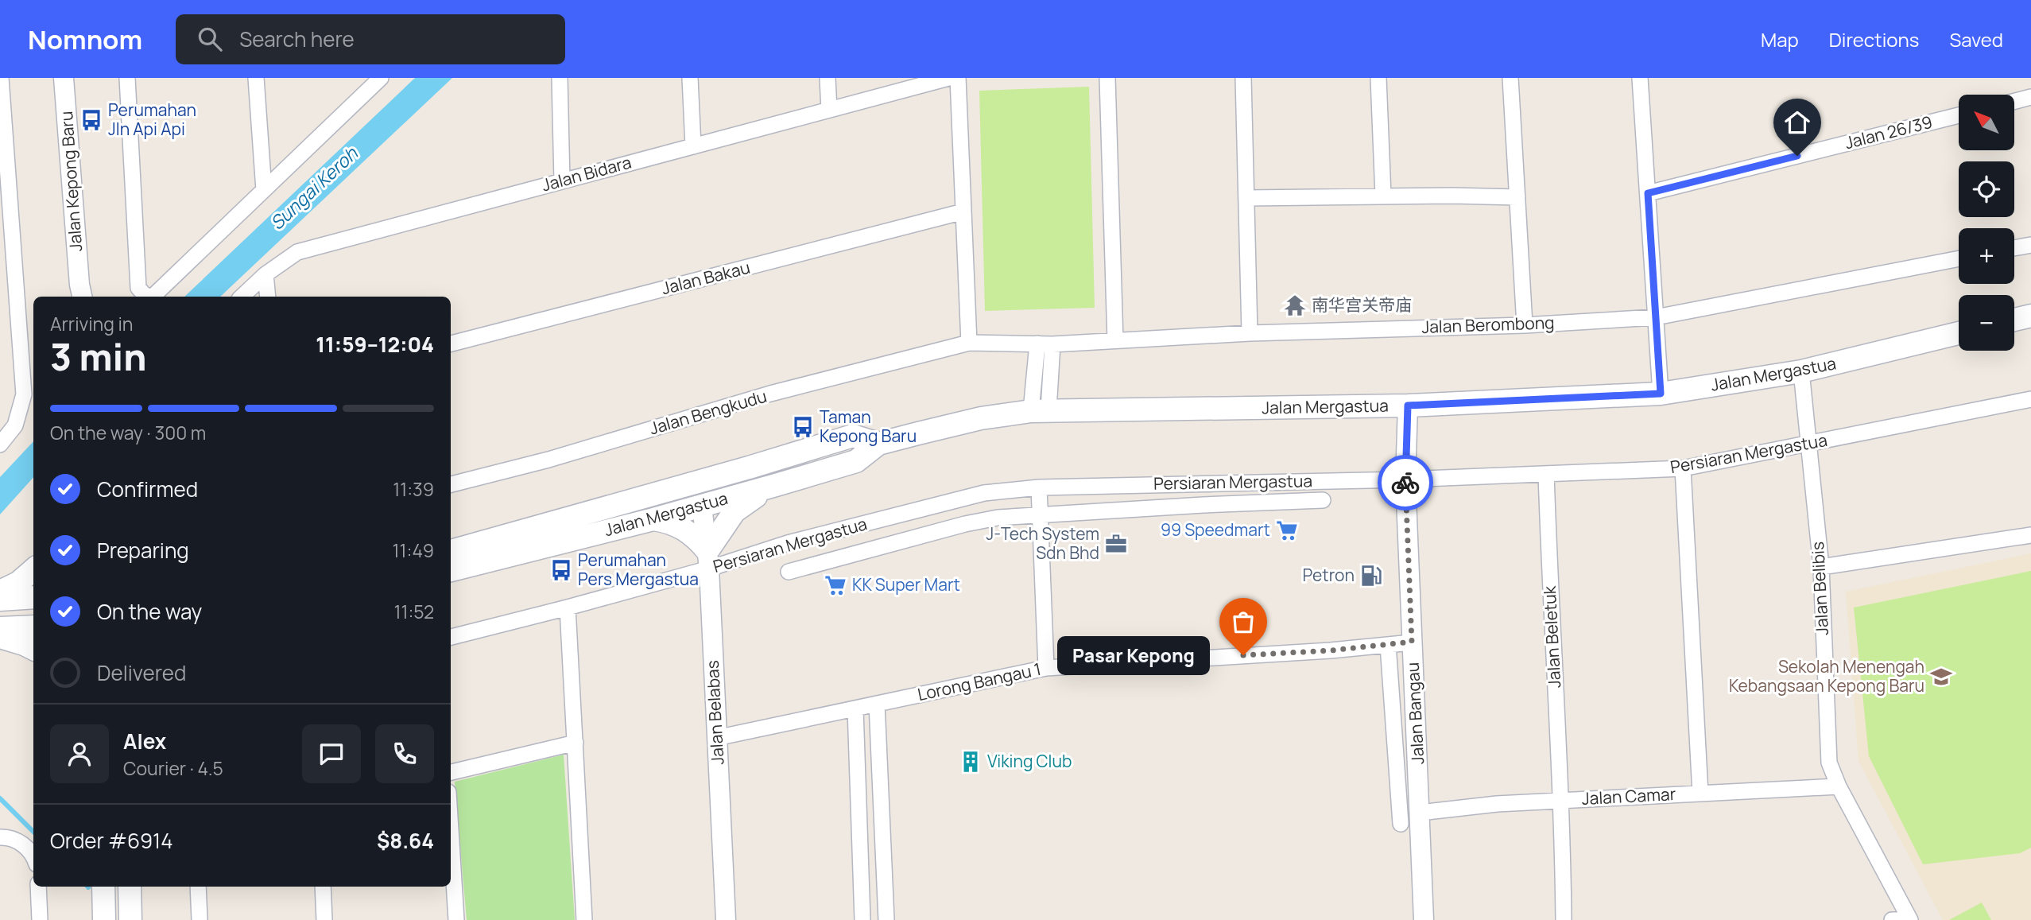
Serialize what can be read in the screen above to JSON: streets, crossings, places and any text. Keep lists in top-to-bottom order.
{
  "streets": {
    "main road": ["Jalan Mergastua"],
    "street": [
      "Jalan 26/39",
      "Jalan Bidara",
      "Jalan Kepong Baru",
      "Jalan Bakau",
      "Jalan Berombong",
      "Jalan Bengkudu",
      "Persiaran Mergastua",
      "Jalan Belibis",
      "Jalan Beletuk",
      "Lorong Bangau 1",
      "Jalan Belabas",
      "Jalan Bangau",
      "Jalan Camar"
    ]
  },
  "crossings": [
    ["Jalan Berombong", "Jalan Bengkudu"],
    ["Jalan Mergastua", "Jalan Belibis"],
    ["Jalan Mergastua", "Jalan Belabas"],
    ["Jalan Mergastua", "Jalan Bangau"],
    ["Persiaran Mergastua", "Jalan Belibis"],
    ["Persiaran Mergastua", "Jalan Beletuk"],
    ["Persiaran Mergastua", "Jalan Belabas"],
    ["Persiaran Mergastua", "Jalan Bangau"],
    ["Jalan Belibis", "Jalan Camar"],
    ["Jalan Beletuk", "Jalan Camar"],
    ["Lorong Bangau 1", "Jalan Belabas"],
    ["Lorong Bangau 1", "Jalan Bangau"],
    ["Jalan Bangau", "Jalan Camar"]
  ],
  "water": ["Sungai Keroh"],
  "places": {
    "bus stop": ["Perumahan Jln Api Api", "Taman Kepong Baru", "Perumahan Pers Mergastua"],
    "temple": ["南华宫关帝庙"],
    "supermarket": ["99 Speedmart", "KK Super Mart"],
    "office": ["J-Tech System Sdn Bhd"],
    "fuel station": ["Petron"],
    "other": ["Pasar Kepong"],
    "school or university": ["Sekolah Menengah Kebangsaan Kepong Baru"],
    "building": ["Viking Club"]
  },
  "north": "top left",
  "page": {
    "header": "Nomnom",
    "search": "Search here",
    "nav": ["Map", "Directions", "Saved"],
    "map_buttons": ["+", "−"],
    "heading": ["3 min", "Arriving in", "11:59–12:04"],
    "panel": [
      "Alex",
      "Courier · 4.5",
      "Order #6914",
      "$8.64"
    ],
    "bar": "On the way · 300 m",
    "list": [
      ["Confirmed", "11:39"],
      ["Preparing", "11:49"],
      ["On the way", "11:52"],
      "Delivered"
    ],
    "bubble": "Pasar Kepong"
  }
}
